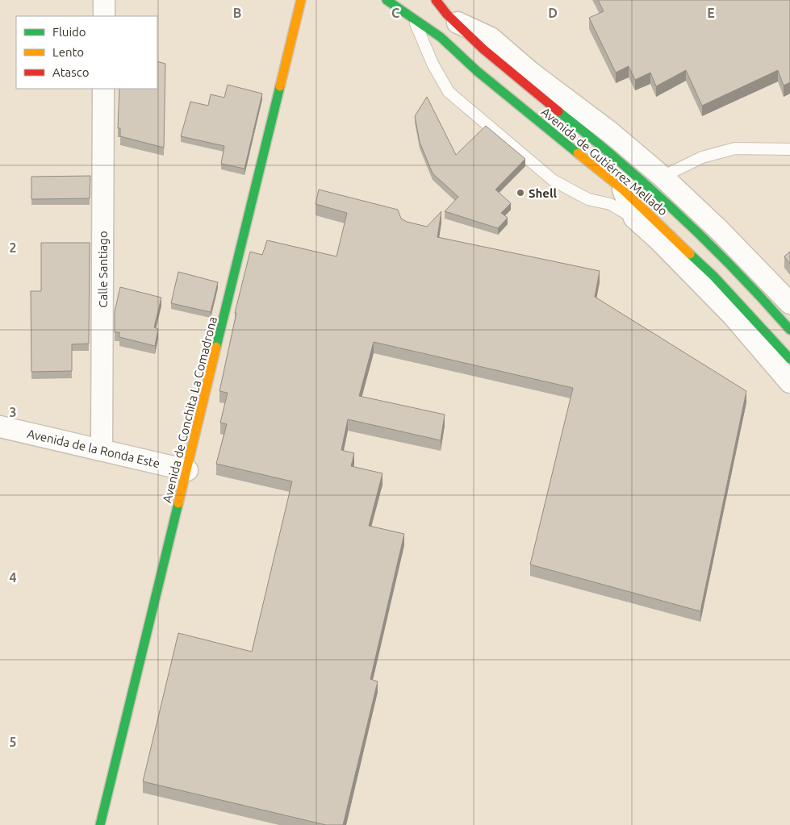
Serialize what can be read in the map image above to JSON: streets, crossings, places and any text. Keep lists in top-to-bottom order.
{
  "streets": {
    "main road": ["Avenida de Gutiérrez Mellado", "Avenida de Conchita La Comadrona"],
    "street": ["Calle Santiago", "Avenida de la Ronda Este"]
  },
  "crossings": [
    ["Calle Santiago", "Avenida de la Ronda Este"],
    ["Avenida de Conchita La Comadrona", "Avenida de la Ronda Este"]
  ],
  "places": ["Shell"],
  "legend": ["Fluido", "Lento", "Atasco"],
  "grid": {
    "columns": [
      "B",
      "C",
      "D",
      "E"
    ],
    "rows": [
      "2",
      "3",
      "4",
      "5"
    ]
  }
}
